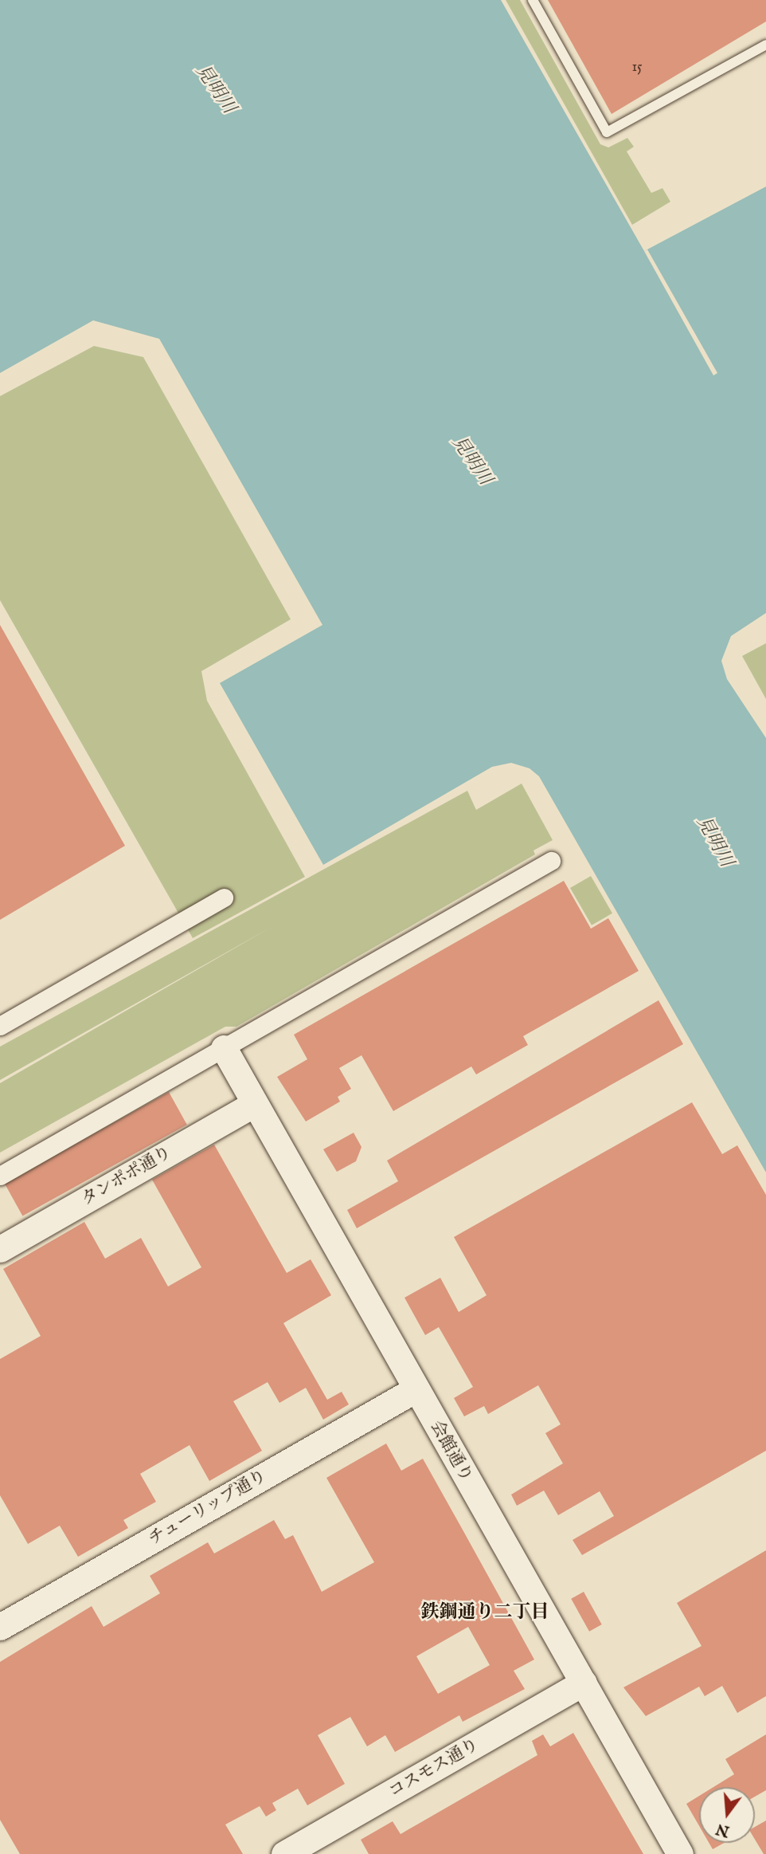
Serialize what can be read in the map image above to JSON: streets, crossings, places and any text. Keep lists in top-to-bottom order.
{
  "streets": {
    "street": [
      "タンポポ通り",
      "会館通り",
      "チューリップ通り",
      "コスモス通り"
    ]
  },
  "crossings": [
    ["タンポポ通り", "会館通り"],
    ["会館通り", "チューリップ通り"],
    ["会館通り", "コスモス通り"]
  ],
  "districts": ["鉄鋼通り二丁目"],
  "water": ["見明川"],
  "house_numbers": ["15"],
  "north": "bottom"
}
